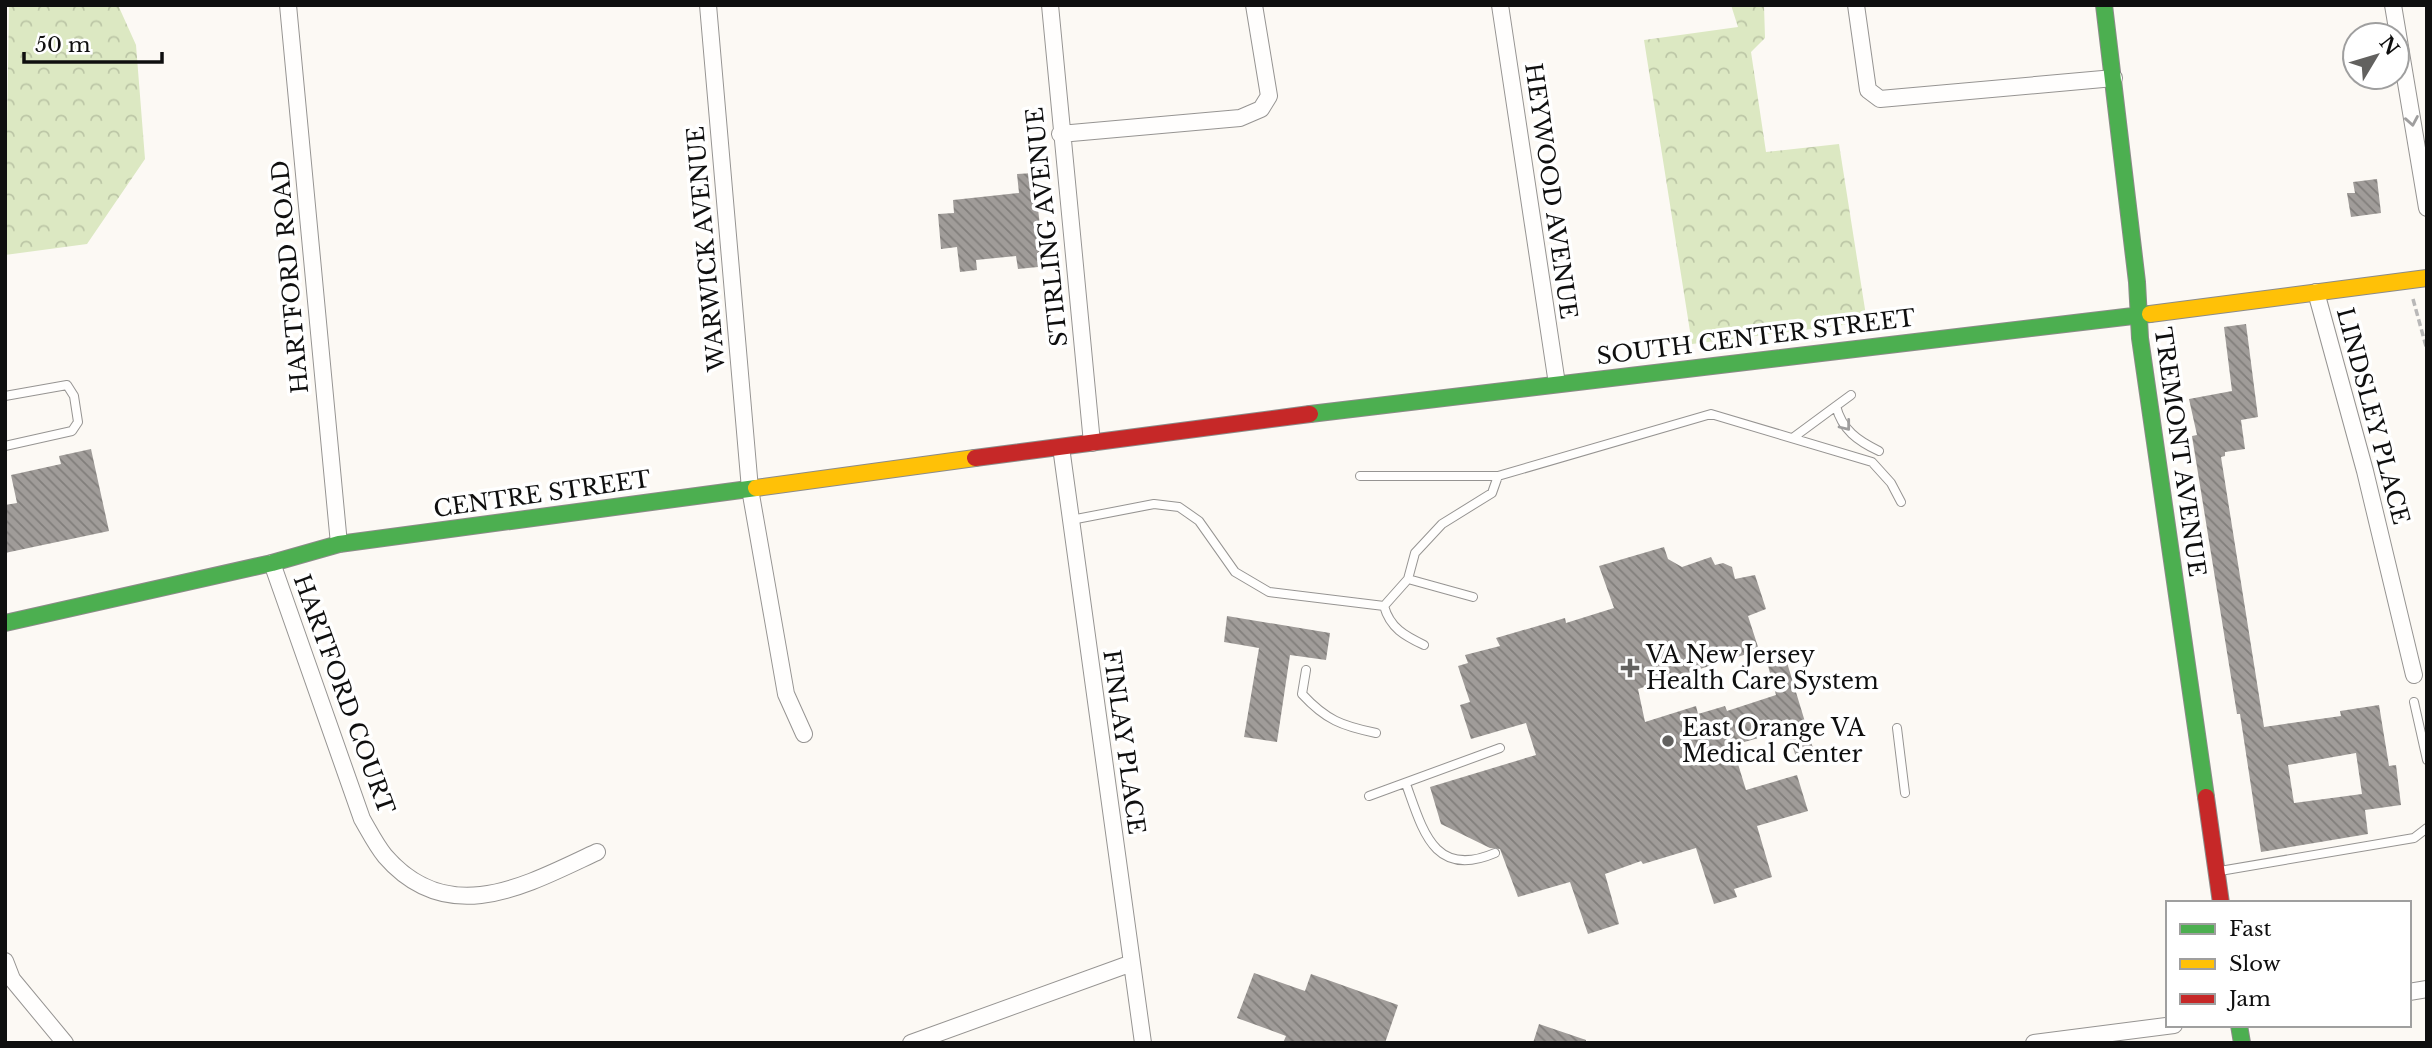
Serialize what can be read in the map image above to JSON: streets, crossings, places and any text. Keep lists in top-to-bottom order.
{
  "streets": {
    "main road": ["SOUTH CENTER STREET", "TREMONT AVENUE", "CENTRE STREET"],
    "street": [
      "HEYWOOD AVENUE",
      "STIRLING AVENUE",
      "WARWICK AVENUE",
      "HARTFORD ROAD",
      "LINDSLEY PLACE",
      "HARTFORD COURT",
      "FINLAY PLACE"
    ]
  },
  "crossings": [
    ["HEYWOOD AVENUE", "SOUTH CENTER STREET"],
    ["STIRLING AVENUE", "SOUTH CENTER STREET"],
    ["STIRLING AVENUE", "CENTRE STREET"],
    ["WARWICK AVENUE", "CENTRE STREET"],
    ["HARTFORD ROAD", "CENTRE STREET"],
    ["SOUTH CENTER STREET", "LINDSLEY PLACE"],
    ["SOUTH CENTER STREET", "TREMONT AVENUE"],
    ["SOUTH CENTER STREET", "CENTRE STREET"],
    ["CENTRE STREET", "HARTFORD COURT"],
    ["CENTRE STREET", "FINLAY PLACE"]
  ],
  "places": {
    "health": ["VA New Jersey Health Care System"],
    "other": ["East Orange VA Medical Center"]
  },
  "legend": ["Fast", "Slow", "Jam"],
  "scale_bar": "50 m",
  "north": "top right"
}
